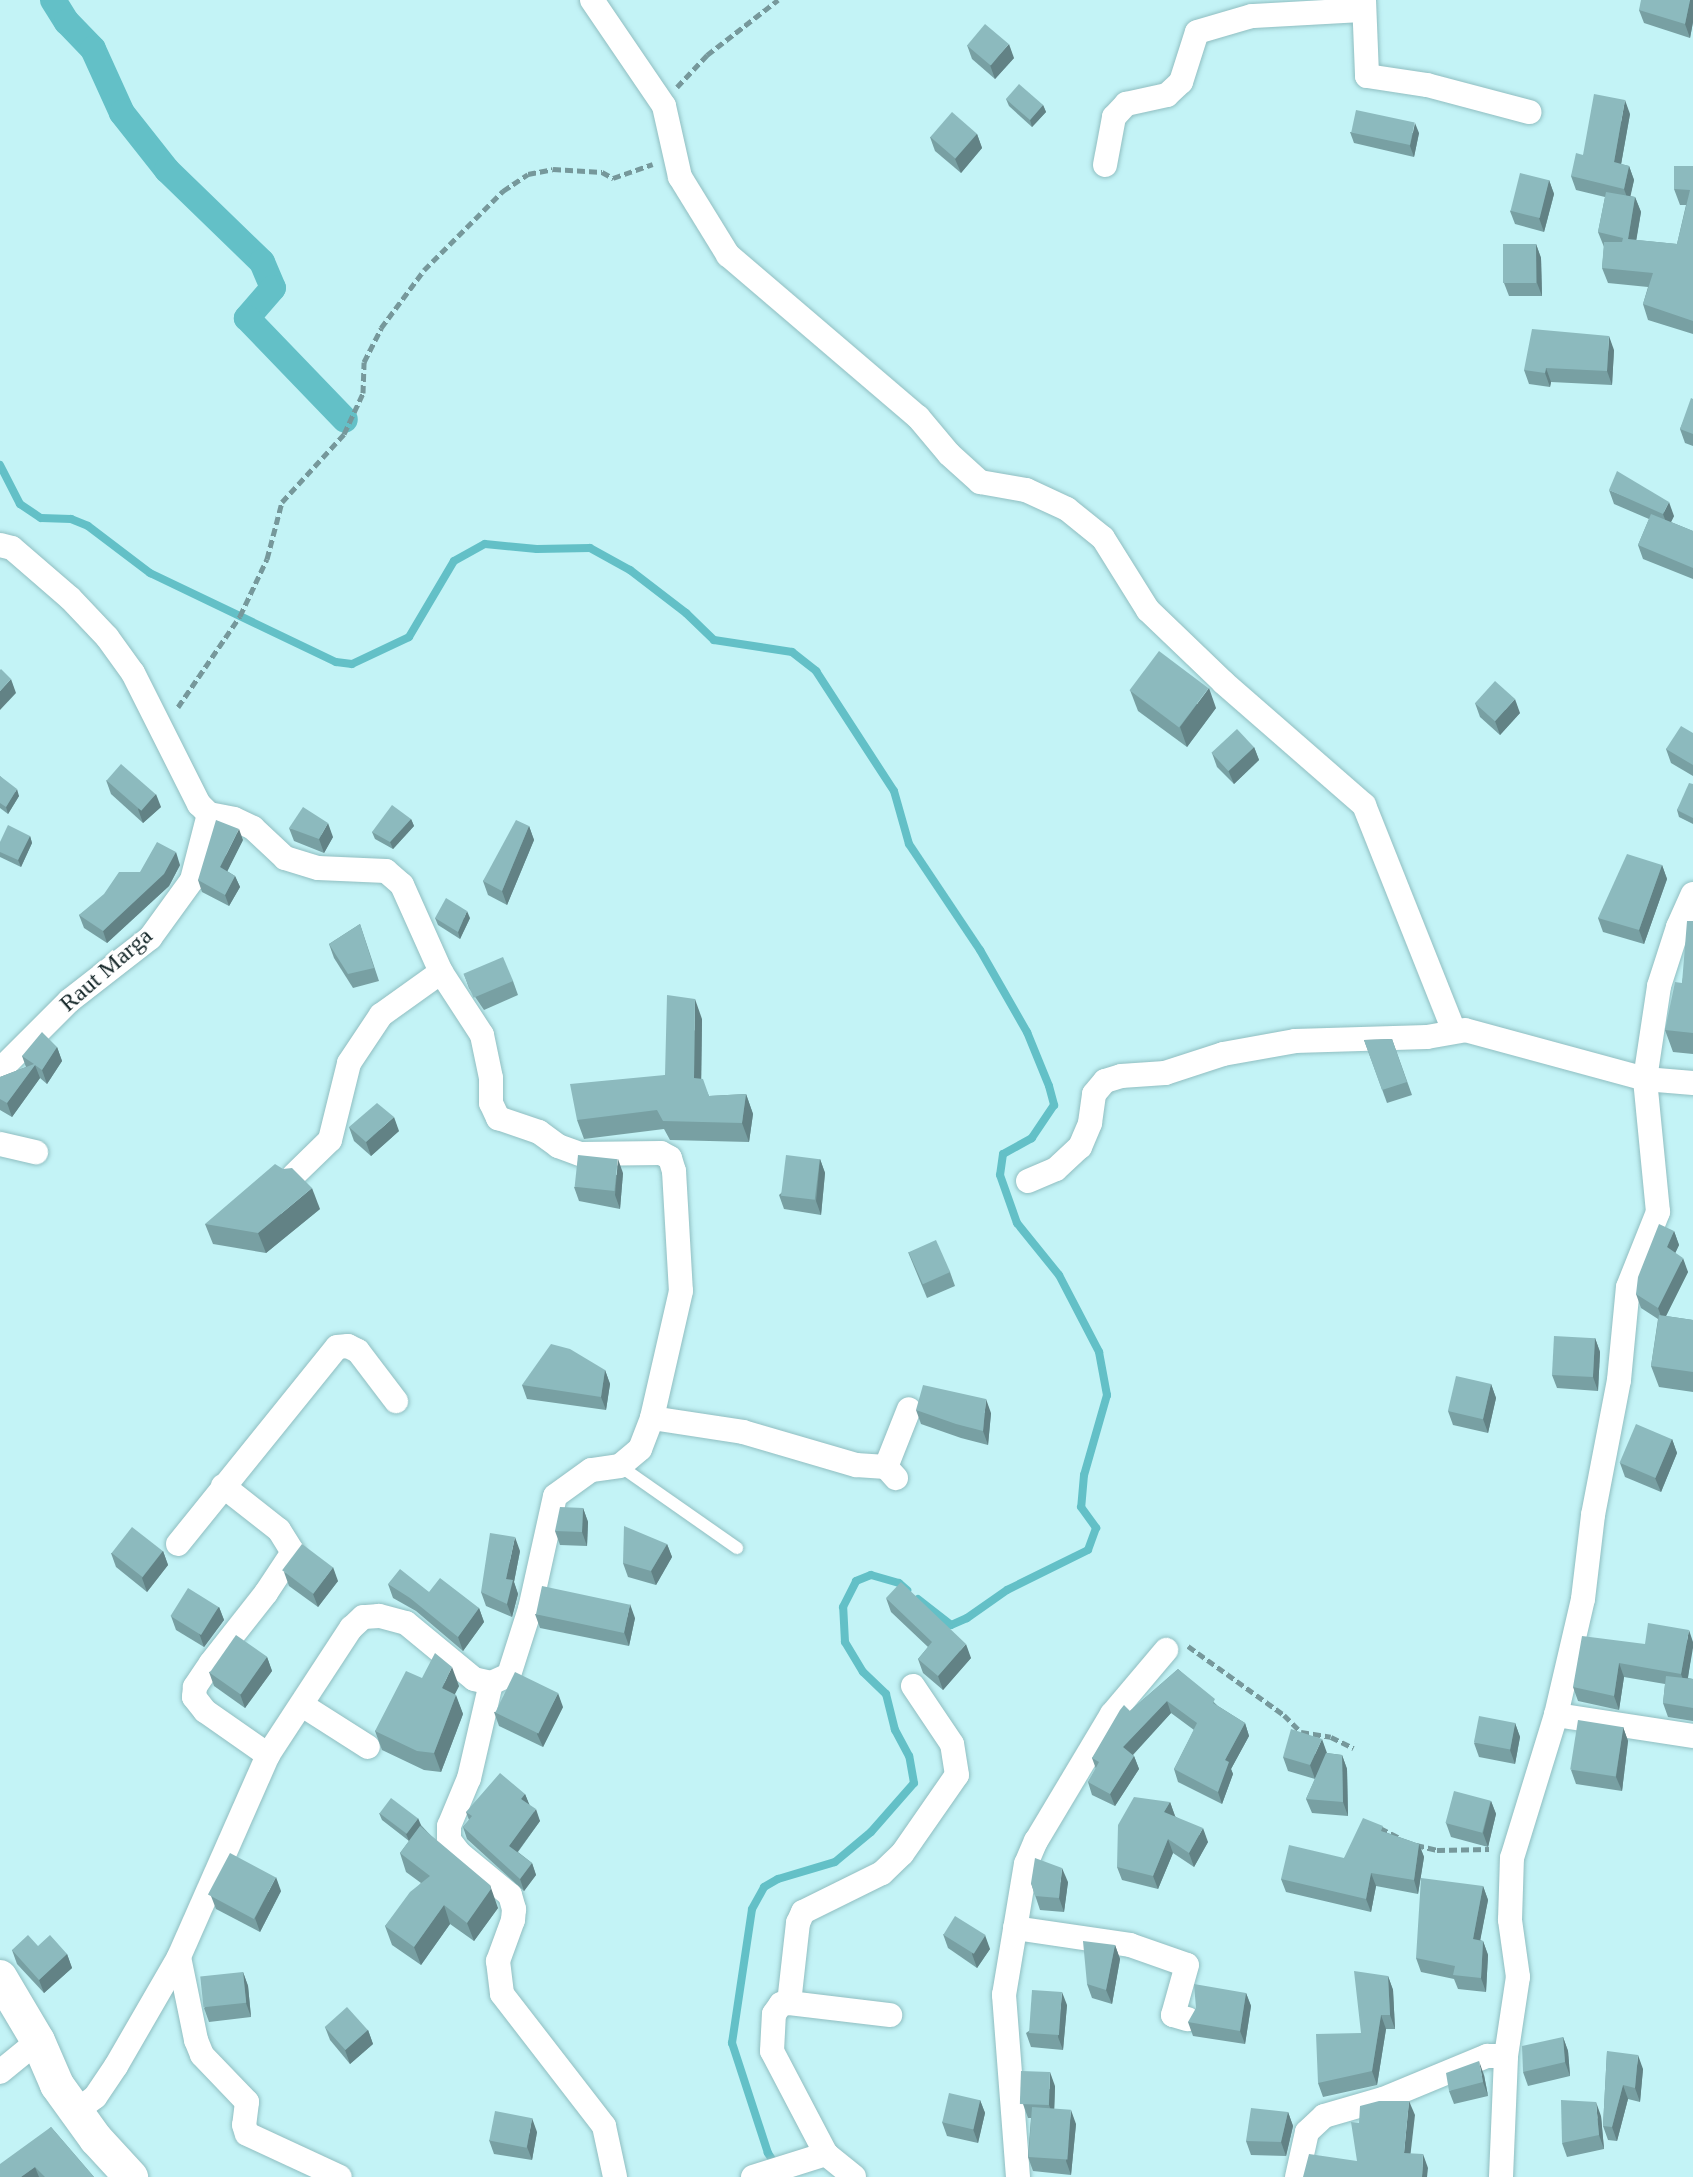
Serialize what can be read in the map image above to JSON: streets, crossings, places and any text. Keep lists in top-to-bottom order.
{
  "streets": {
    "street": ["Raut Marga"]
  }
}
